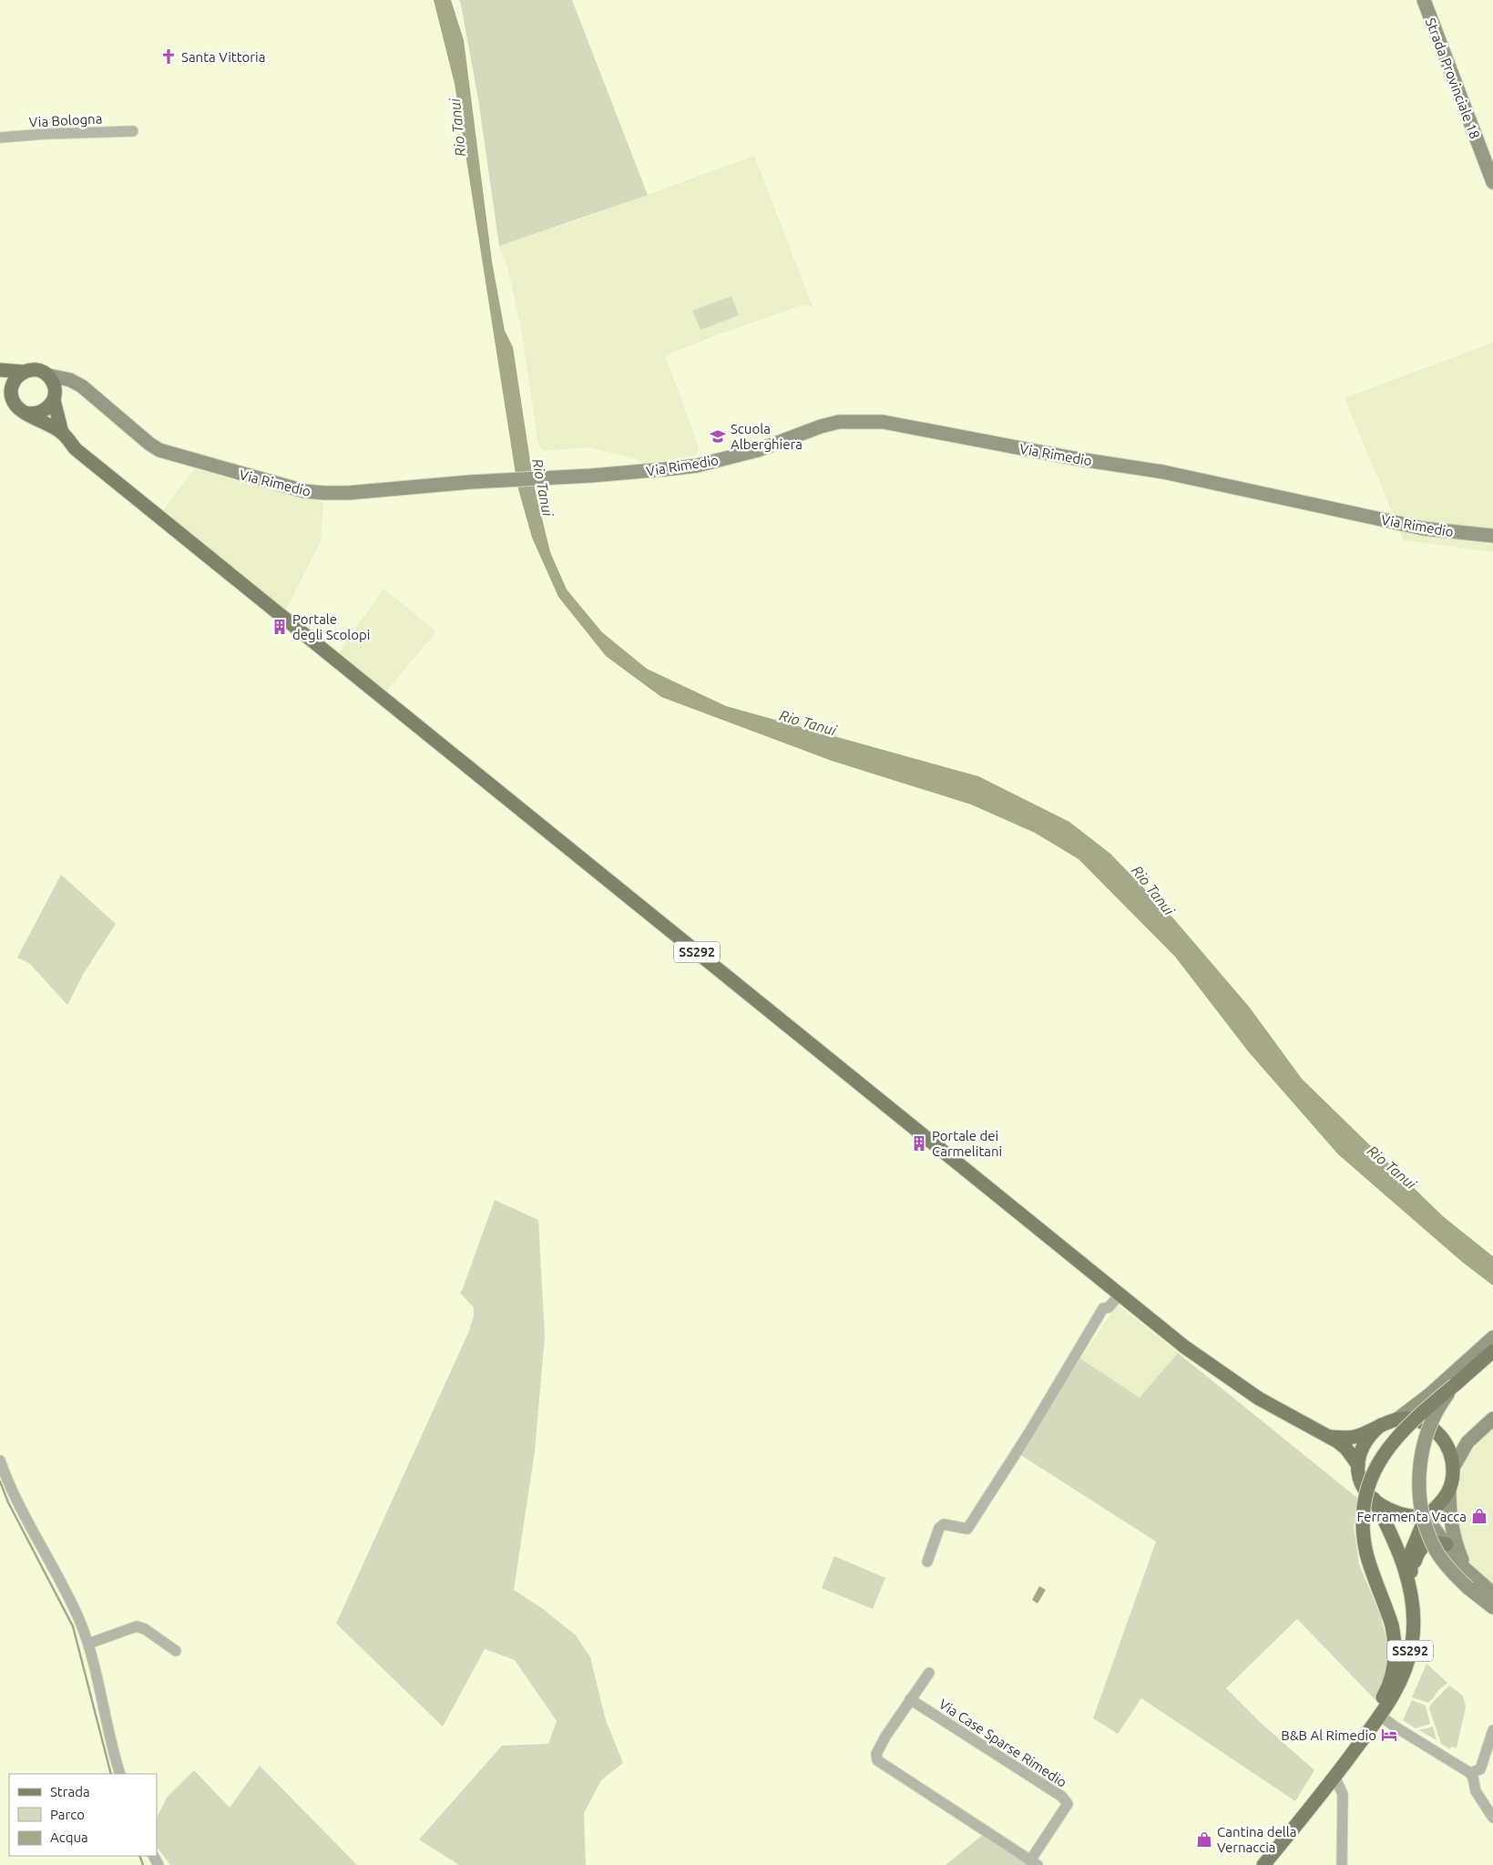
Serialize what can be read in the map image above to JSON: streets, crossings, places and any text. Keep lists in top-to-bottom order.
{
  "streets": {
    "main road": ["SS292"],
    "street": [
      "Strada Provinciale 18",
      "Via Bologna",
      "Via Rimedio",
      "Via Case Sparse Rimedio"
    ]
  },
  "crossings": [
    ["Via Rimedio", "SS292"]
  ],
  "water": ["Rio Tanui"],
  "places": {
    "church": ["Santa Vittoria"],
    "school or university": ["Scuola Alberghiera"],
    "building": ["Portale degli Scolopi", "Portale dei Carmelitani"],
    "shop": ["Ferramenta Vacca", "Cantina della Vernaccia"],
    "hotel": ["B&B Al Rimedio"]
  },
  "legend": ["Strada", "Parco", "Acqua"]
}
